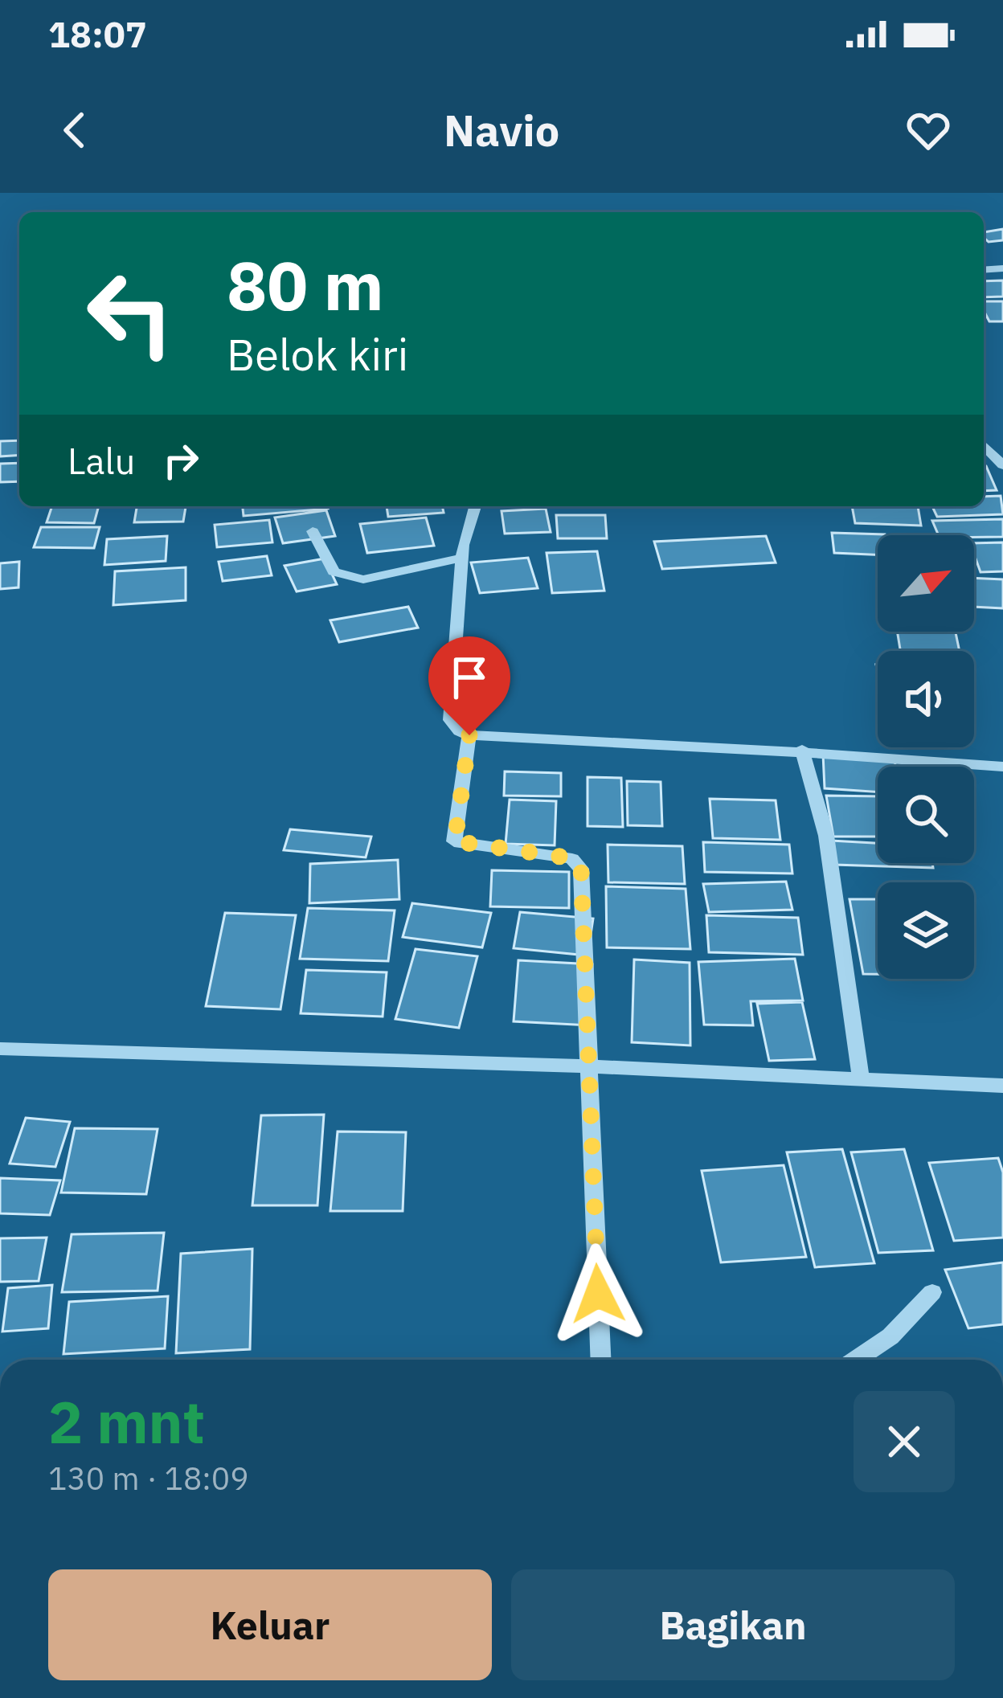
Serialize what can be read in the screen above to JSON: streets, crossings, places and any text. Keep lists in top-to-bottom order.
{
  "north": "top right",
  "page": {
    "status": "18:07",
    "header": "Navio",
    "turn": ["80 m", "Belok kiri"],
    "then": "Lalu",
    "heading": ["2 mnt", "130 m · 18:09"],
    "buttons": ["Keluar", "Bagikan"]
  }
}
